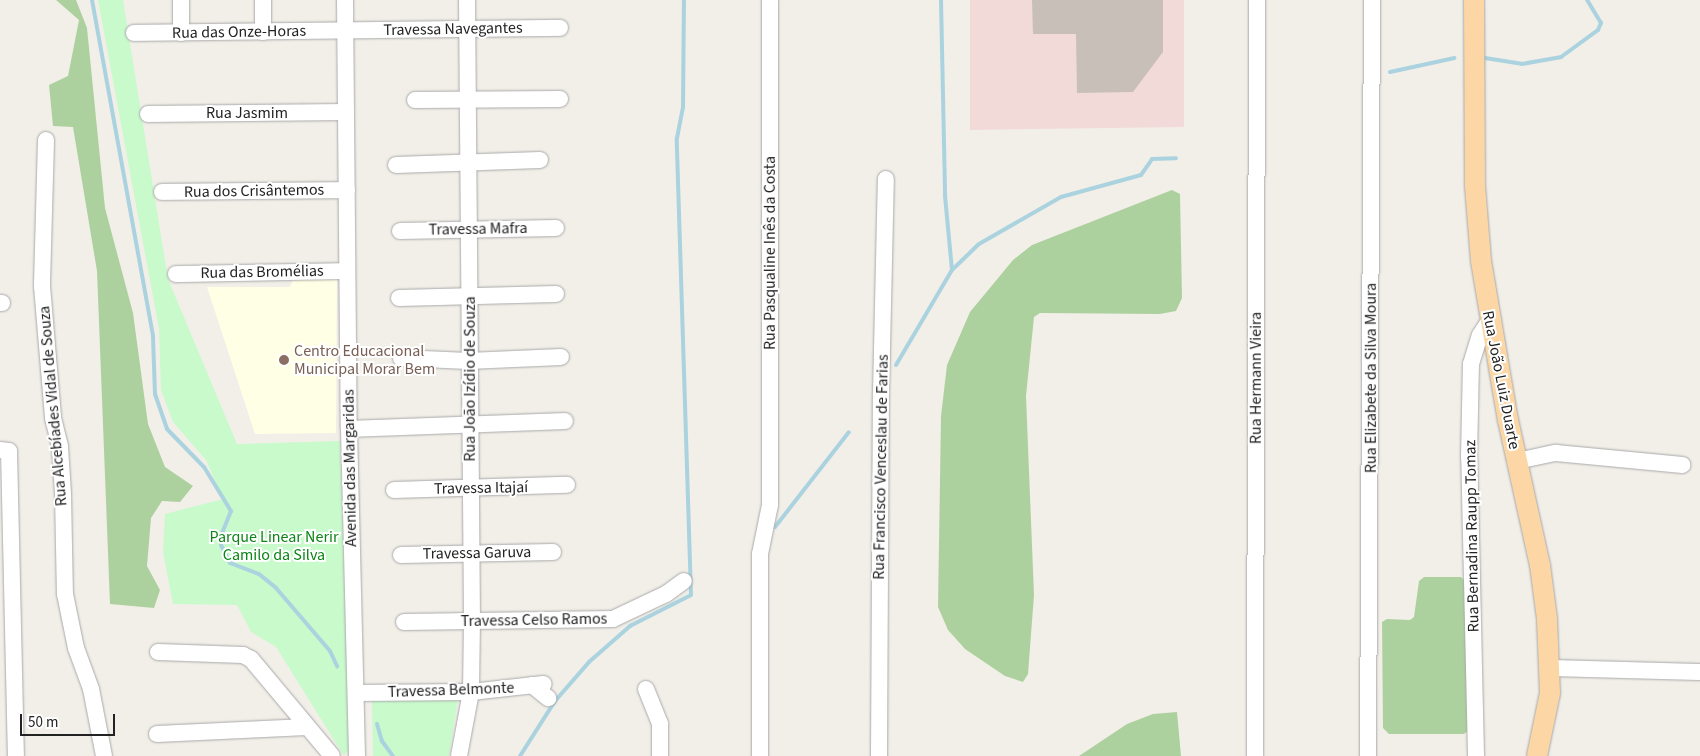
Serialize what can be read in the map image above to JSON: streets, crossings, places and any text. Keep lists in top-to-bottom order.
{
  "streets": {
    "main road": ["Rua João Luiz Duarte"],
    "street": [
      "Travessa Navegantes",
      "Rua das Onze-Horas",
      "Rua Jasmim",
      "Rua dos Crisântemos",
      "Travessa Mafra",
      "Rua Pasqualine Inês da Costa",
      "Rua das Bromélias",
      "Rua Hermann Vieira",
      "Rua Elizabete da Silva Moura",
      "Rua João Izídio de Souza",
      "Rua Alcebíades Vidal de Souza",
      "Rua Francisco Venceslau de Farias",
      "Avenida das Margaridas",
      "Travessa Itajaí",
      "Rua Bernadina Raupp Tomaz",
      "Travessa Garuva",
      "Travessa Celso Ramos",
      "Travessa Belmonte"
    ]
  },
  "crossings": [
    ["Travessa Navegantes", "Rua das Onze-Horas"],
    ["Travessa Navegantes", "Rua João Izídio de Souza"],
    ["Travessa Navegantes", "Avenida das Margaridas"],
    ["Rua das Onze-Horas", "Avenida das Margaridas"],
    ["Rua Jasmim", "Avenida das Margaridas"],
    ["Rua dos Crisântemos", "Avenida das Margaridas"],
    ["Travessa Mafra", "Rua João Izídio de Souza"],
    ["Rua das Bromélias", "Avenida das Margaridas"],
    ["Rua João Izídio de Souza", "Travessa Itajaí"],
    ["Rua João Izídio de Souza", "Travessa Garuva"],
    ["Rua João Izídio de Souza", "Travessa Celso Ramos"],
    ["Rua João Izídio de Souza", "Travessa Belmonte"],
    ["Rua João Luiz Duarte", "Rua Bernadina Raupp Tomaz"],
    ["Avenida das Margaridas", "Travessa Belmonte"]
  ],
  "parks": ["Parque Linear Nerir Camilo da Silva"],
  "places": ["Centro Educacional Municipal Morar Bem"],
  "scale_bar": "50 m"
}
